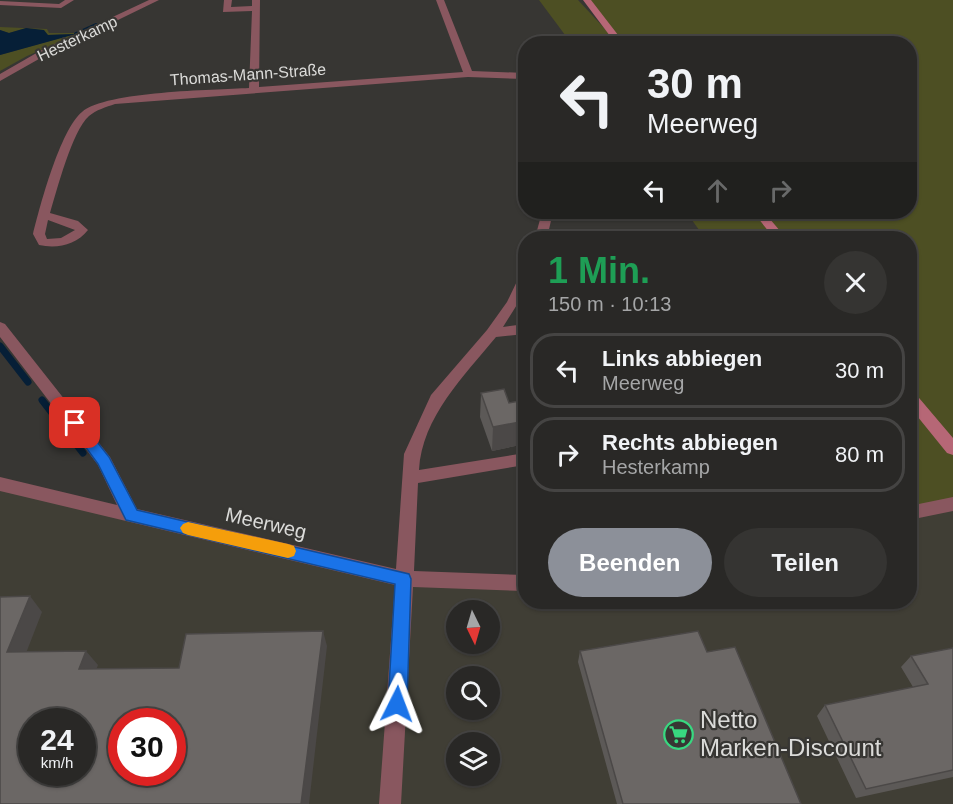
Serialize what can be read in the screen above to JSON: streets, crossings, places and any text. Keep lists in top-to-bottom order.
{
  "streets": {
    "street": ["Hesterkamp", "Thomas-Mann-Straße", "Meerweg"]
  },
  "places": {
    "supermarket": ["Netto Marken-Discount"]
  },
  "north": "bottom",
  "page": {
    "turn": ["30 m", "Meerweg"],
    "heading": ["1 Min.", "150 m · 10:13"],
    "list": [
      {
        "name": "Links abbiegen",
        "note": "Meerweg",
        "value": "30 m"
      },
      {
        "name": "Rechts abbiegen",
        "note": "Hesterkamp",
        "value": "80 m"
      }
    ],
    "buttons": ["Beenden", "Teilen"],
    "speed": "24 km/h",
    "limit": "30"
  }
}
